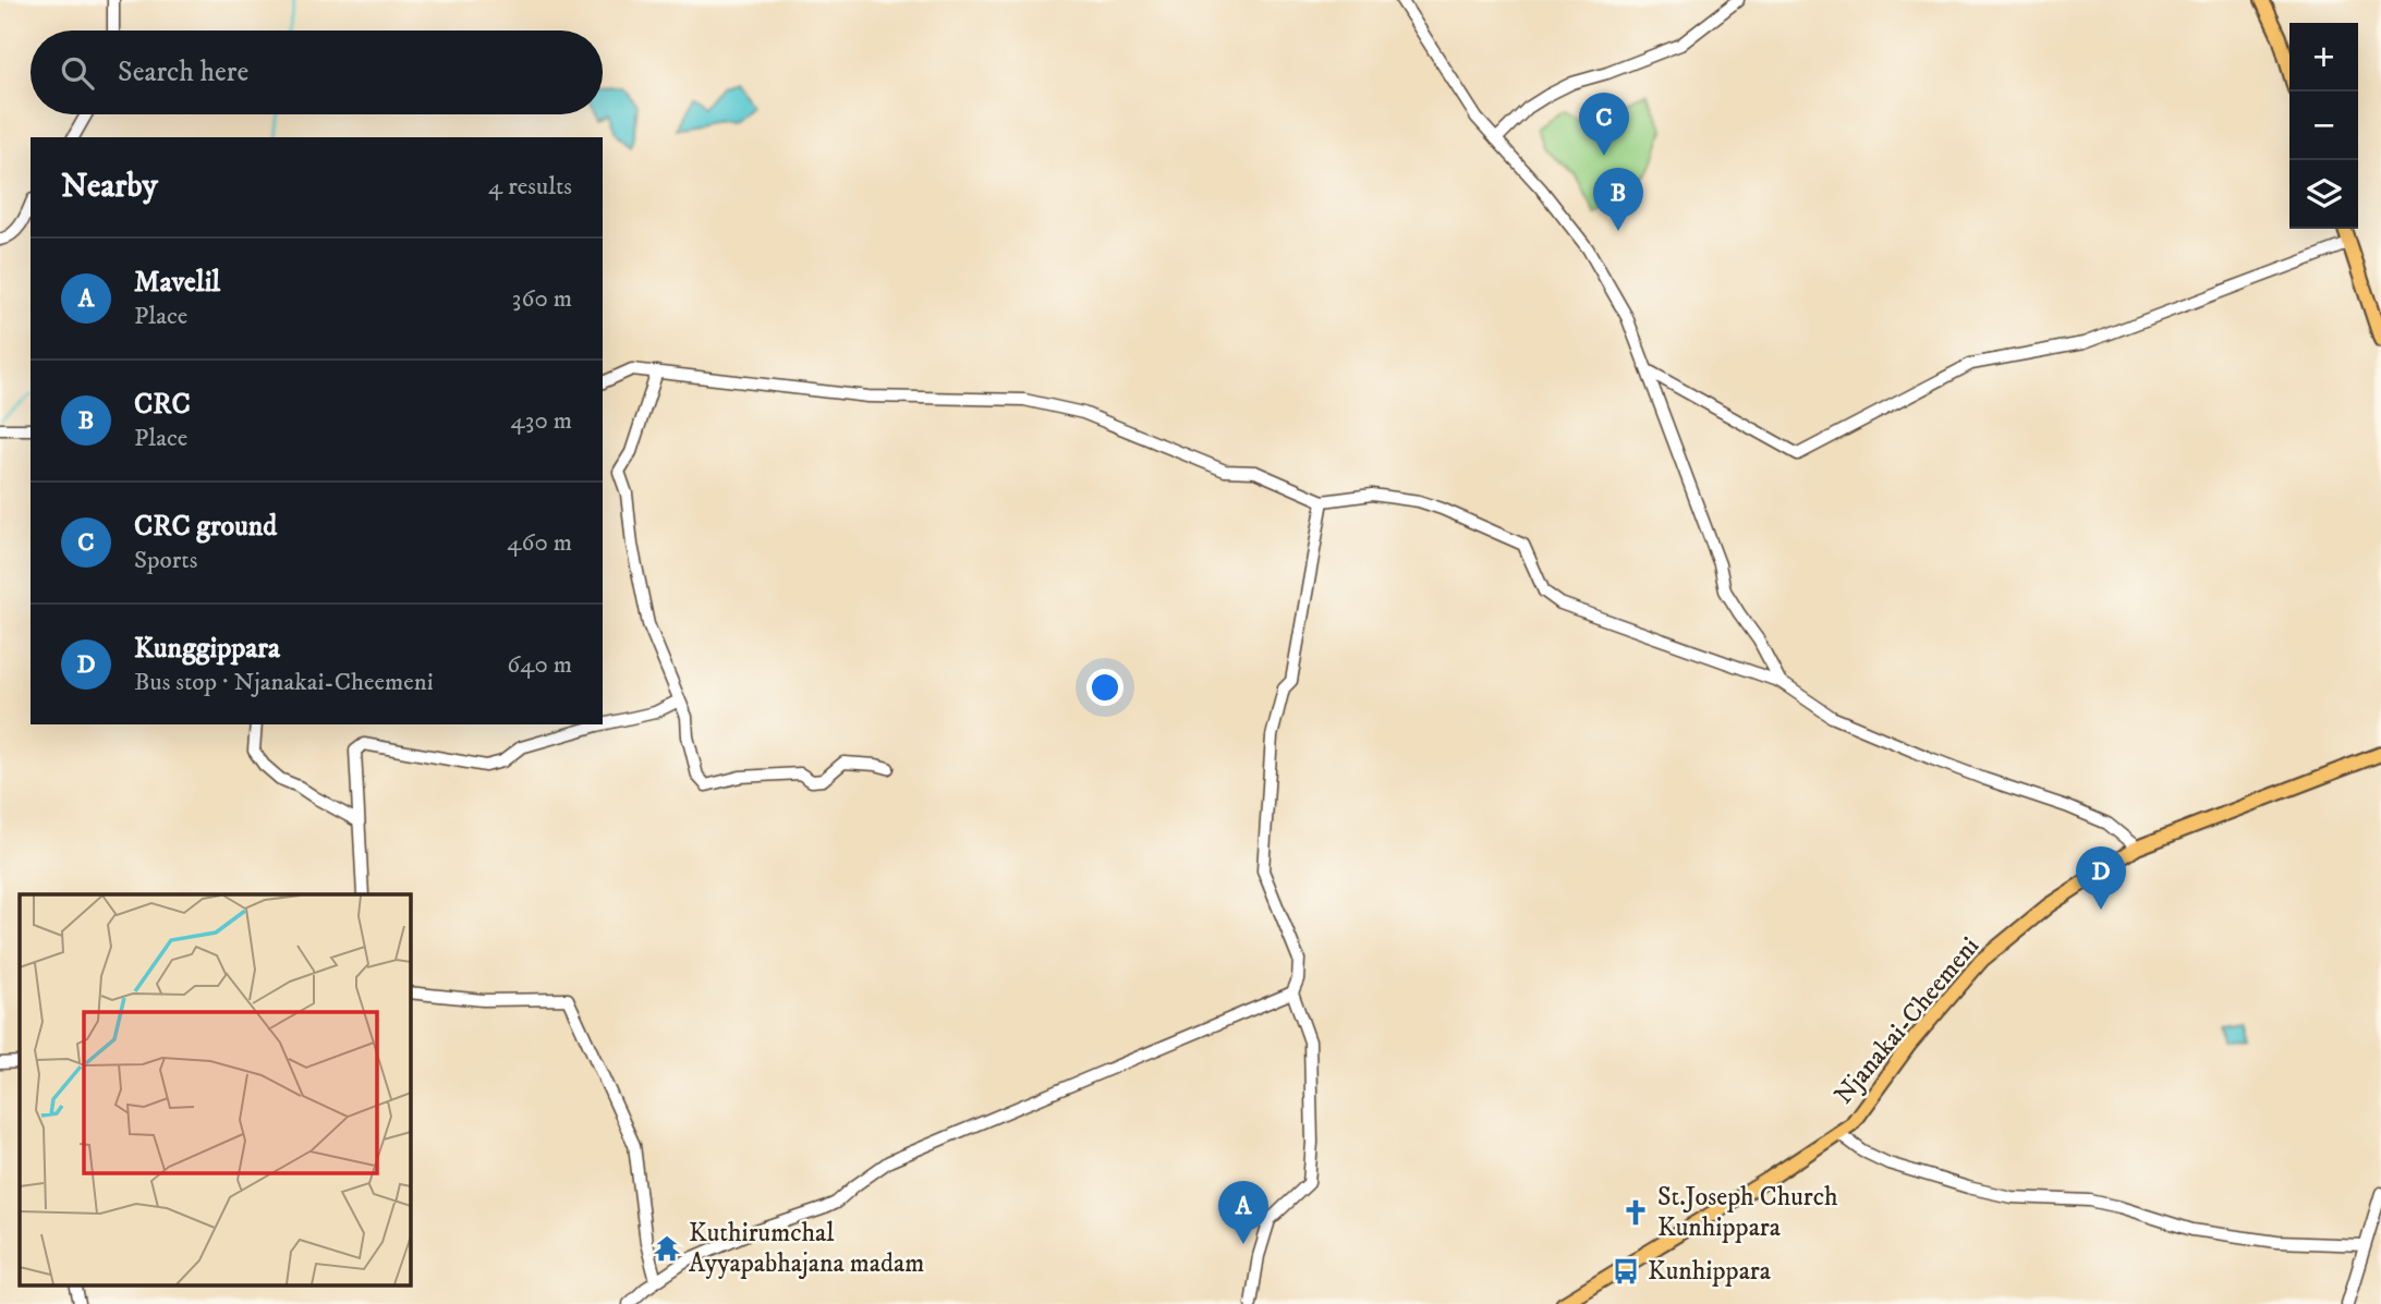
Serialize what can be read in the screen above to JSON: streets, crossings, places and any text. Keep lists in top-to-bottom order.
{
  "streets": {
    "main road": ["Njanakai-Cheemeni"]
  },
  "places": {
    "church": ["St.Joseph Church Kunhippara"],
    "temple": ["Kuthirumchal Ayyapabhajana madam"],
    "bus stop": ["Kunhippara"]
  },
  "page": {
    "map_buttons": ["+", "−"],
    "search": "Search here",
    "pins": [
      "C",
      "B",
      "D",
      "A"
    ],
    "heading": ["Nearby", "4 results"],
    "list": [
      {
        "mark": "A",
        "name": "Mavelil",
        "note": "Place",
        "value": "360 m"
      },
      {
        "mark": "B",
        "name": "CRC",
        "note": "Place",
        "value": "430 m"
      },
      {
        "mark": "C",
        "name": "CRC ground",
        "note": "Sports",
        "value": "460 m"
      },
      {
        "mark": "D",
        "name": "Kunggippara",
        "note": "Bus stop · Njanakai-Cheemeni",
        "value": "640 m"
      }
    ]
  }
}
